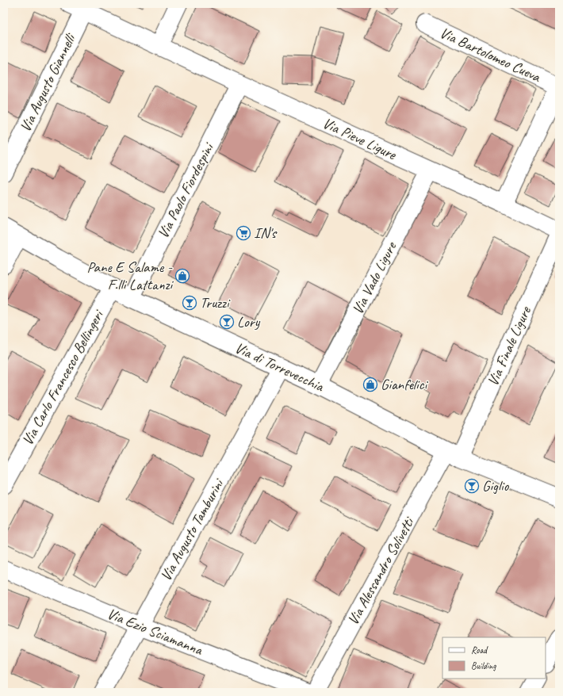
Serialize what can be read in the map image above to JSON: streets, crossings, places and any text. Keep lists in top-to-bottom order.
{
  "streets": {
    "street": [
      "Via Bartolomeo Cueva",
      "Via Augusto Giannelli",
      "Via Pieve Ligure",
      "Via Paolo Fiordespini",
      "Via Vado Ligure",
      "Via Finale Ligure",
      "Via di Torrevecchia",
      "Via Carlo Francesco Bellingeri",
      "Via Augusto Tamburini",
      "Via Alessandro Solivetti",
      "Via Ezio Sciamanna"
    ]
  },
  "crossings": [
    ["Via Bartolomeo Cueva", "Via Pieve Ligure"],
    ["Via Augusto Giannelli", "Via Pieve Ligure"],
    ["Via Pieve Ligure", "Via Paolo Fiordespini"],
    ["Via Pieve Ligure", "Via Vado Ligure"],
    ["Via Paolo Fiordespini", "Via di Torrevecchia"],
    ["Via Vado Ligure", "Via di Torrevecchia"],
    ["Via Finale Ligure", "Via di Torrevecchia"],
    ["Via Finale Ligure", "Via Alessandro Solivetti"],
    ["Via di Torrevecchia", "Via Carlo Francesco Bellingeri"],
    ["Via di Torrevecchia", "Via Augusto Tamburini"],
    ["Via di Torrevecchia", "Via Alessandro Solivetti"],
    ["Via Augusto Tamburini", "Via Ezio Sciamanna"]
  ],
  "places": {
    "supermarket": ["IN's"],
    "shop": ["Pane E Salame - F.lli Lattanzi", "Gianfelici"],
    "bar": ["Truzzi", "Lory", "Giglio"]
  },
  "legend": ["Road", "Building"]
}
